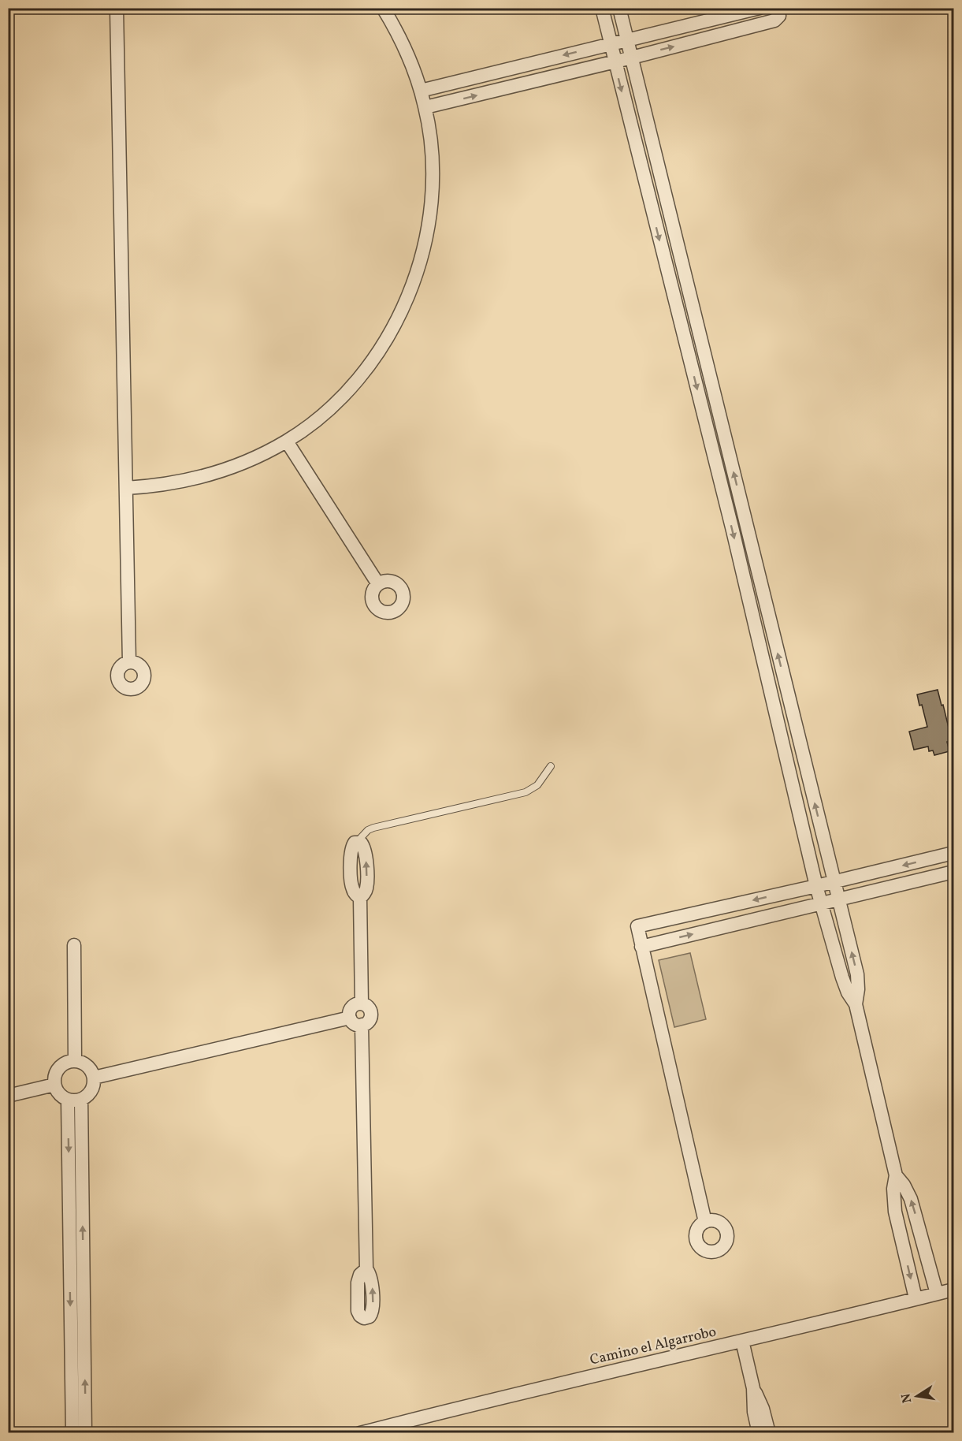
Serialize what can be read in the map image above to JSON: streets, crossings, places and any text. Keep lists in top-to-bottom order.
{
  "streets": {
    "street": ["Camino el Algarrobo"]
  },
  "north": "left"
}
